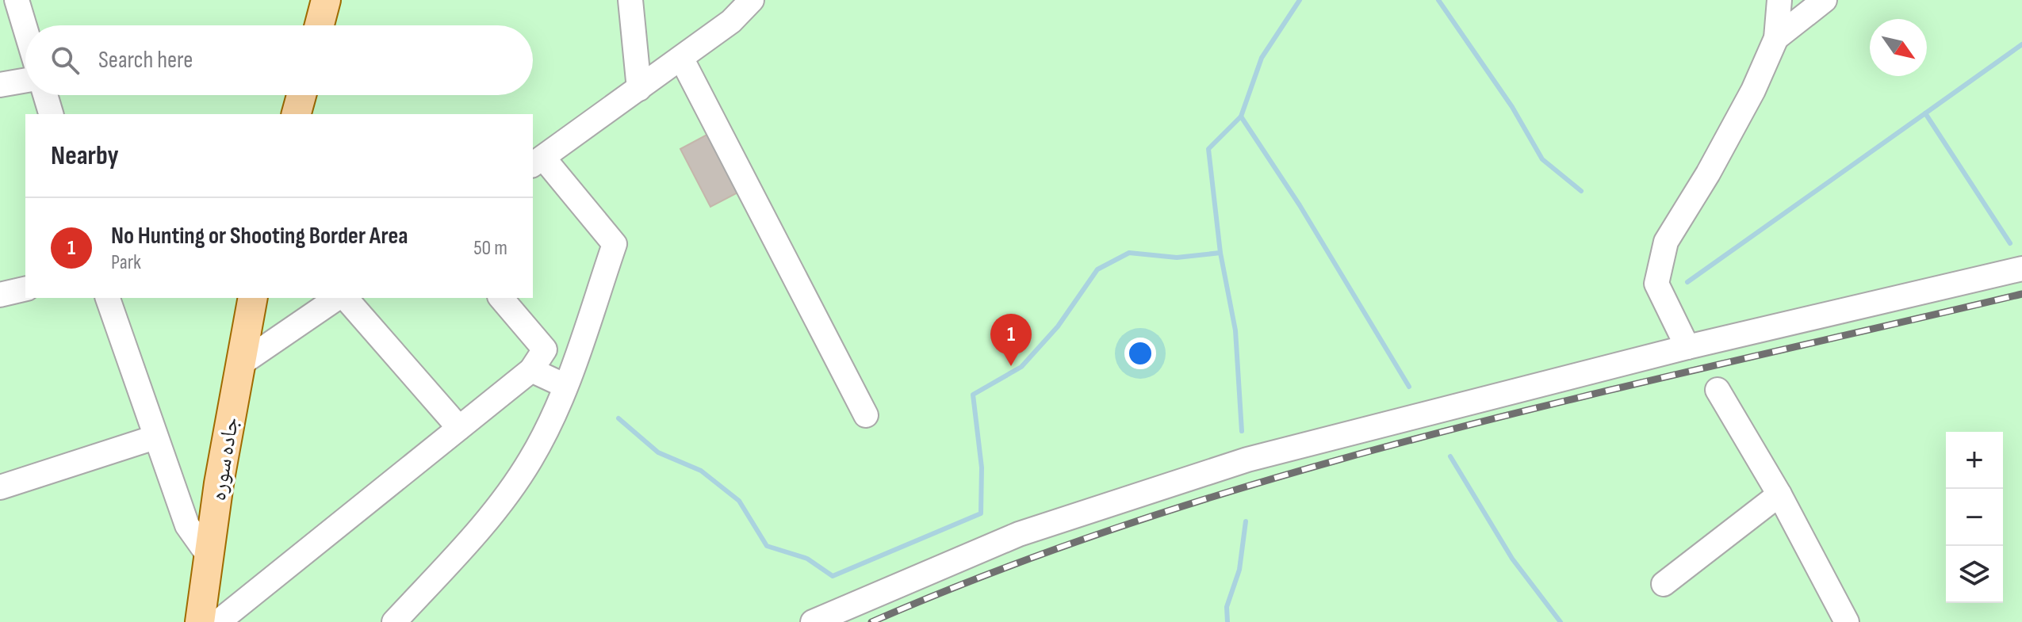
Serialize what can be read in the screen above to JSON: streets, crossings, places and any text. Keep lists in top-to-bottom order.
{
  "streets": {
    "main road": ["جاده سوره"]
  },
  "north": "bottom right",
  "page": {
    "search": "Search here",
    "heading": "Nearby",
    "list": [
      {
        "mark": "1",
        "name": "No Hunting or Shooting Border Area",
        "note": "Park",
        "value": "50 m"
      }
    ],
    "pins": "1",
    "map_buttons": ["+", "−"]
  }
}
